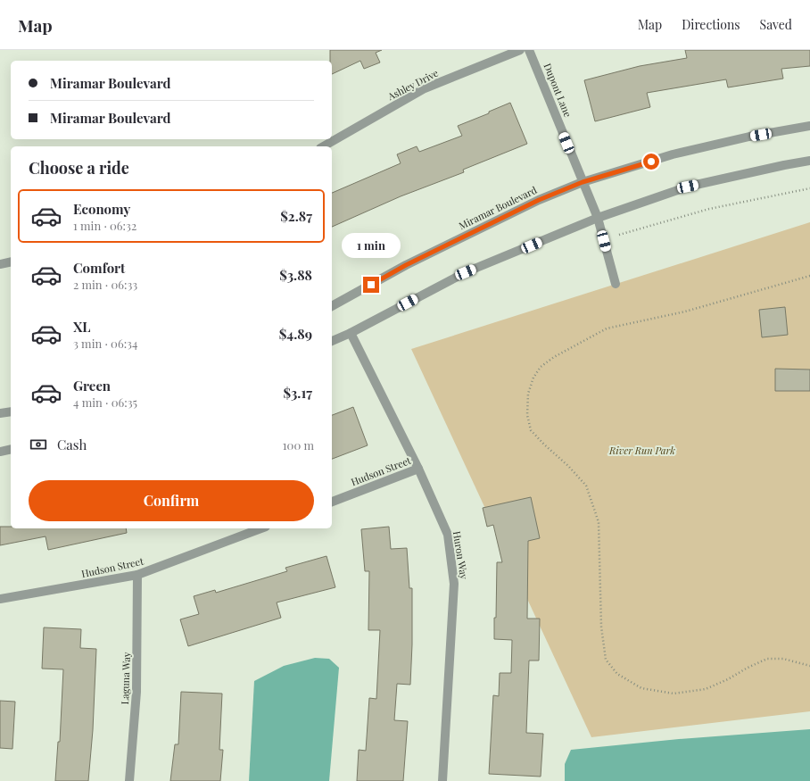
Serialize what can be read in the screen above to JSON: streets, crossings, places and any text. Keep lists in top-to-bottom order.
{
  "streets": {
    "street": [
      "Ashley Drive",
      "Dupont Lane",
      "Miramar Boulevard",
      "Hudson Street",
      "Huron Way",
      "Laguna Way"
    ]
  },
  "crossings": [
    ["Dupont Lane", "Miramar Boulevard"],
    ["Hudson Street", "Huron Way"],
    ["Hudson Street", "Laguna Way"]
  ],
  "parks": ["River Run Park"],
  "page": {
    "header": "Map",
    "nav": ["Map", "Directions", "Saved"],
    "banner": ["Miramar Boulevard", "Miramar Boulevard"],
    "heading": "Choose a ride",
    "list": [
      {
        "name": "Economy",
        "note": "1 min · 06:32",
        "value": "$2.87"
      },
      {
        "name": "Comfort",
        "note": "2 min · 06:33",
        "value": "$3.88"
      },
      {
        "name": "XL",
        "note": "3 min · 06:34",
        "value": "$4.89"
      },
      {
        "name": "Green",
        "note": "4 min · 06:35",
        "value": "$3.17"
      }
    ],
    "bubble": "1 min",
    "pay": ["Cash", "100 m"],
    "buttons": "Confirm"
  }
}
